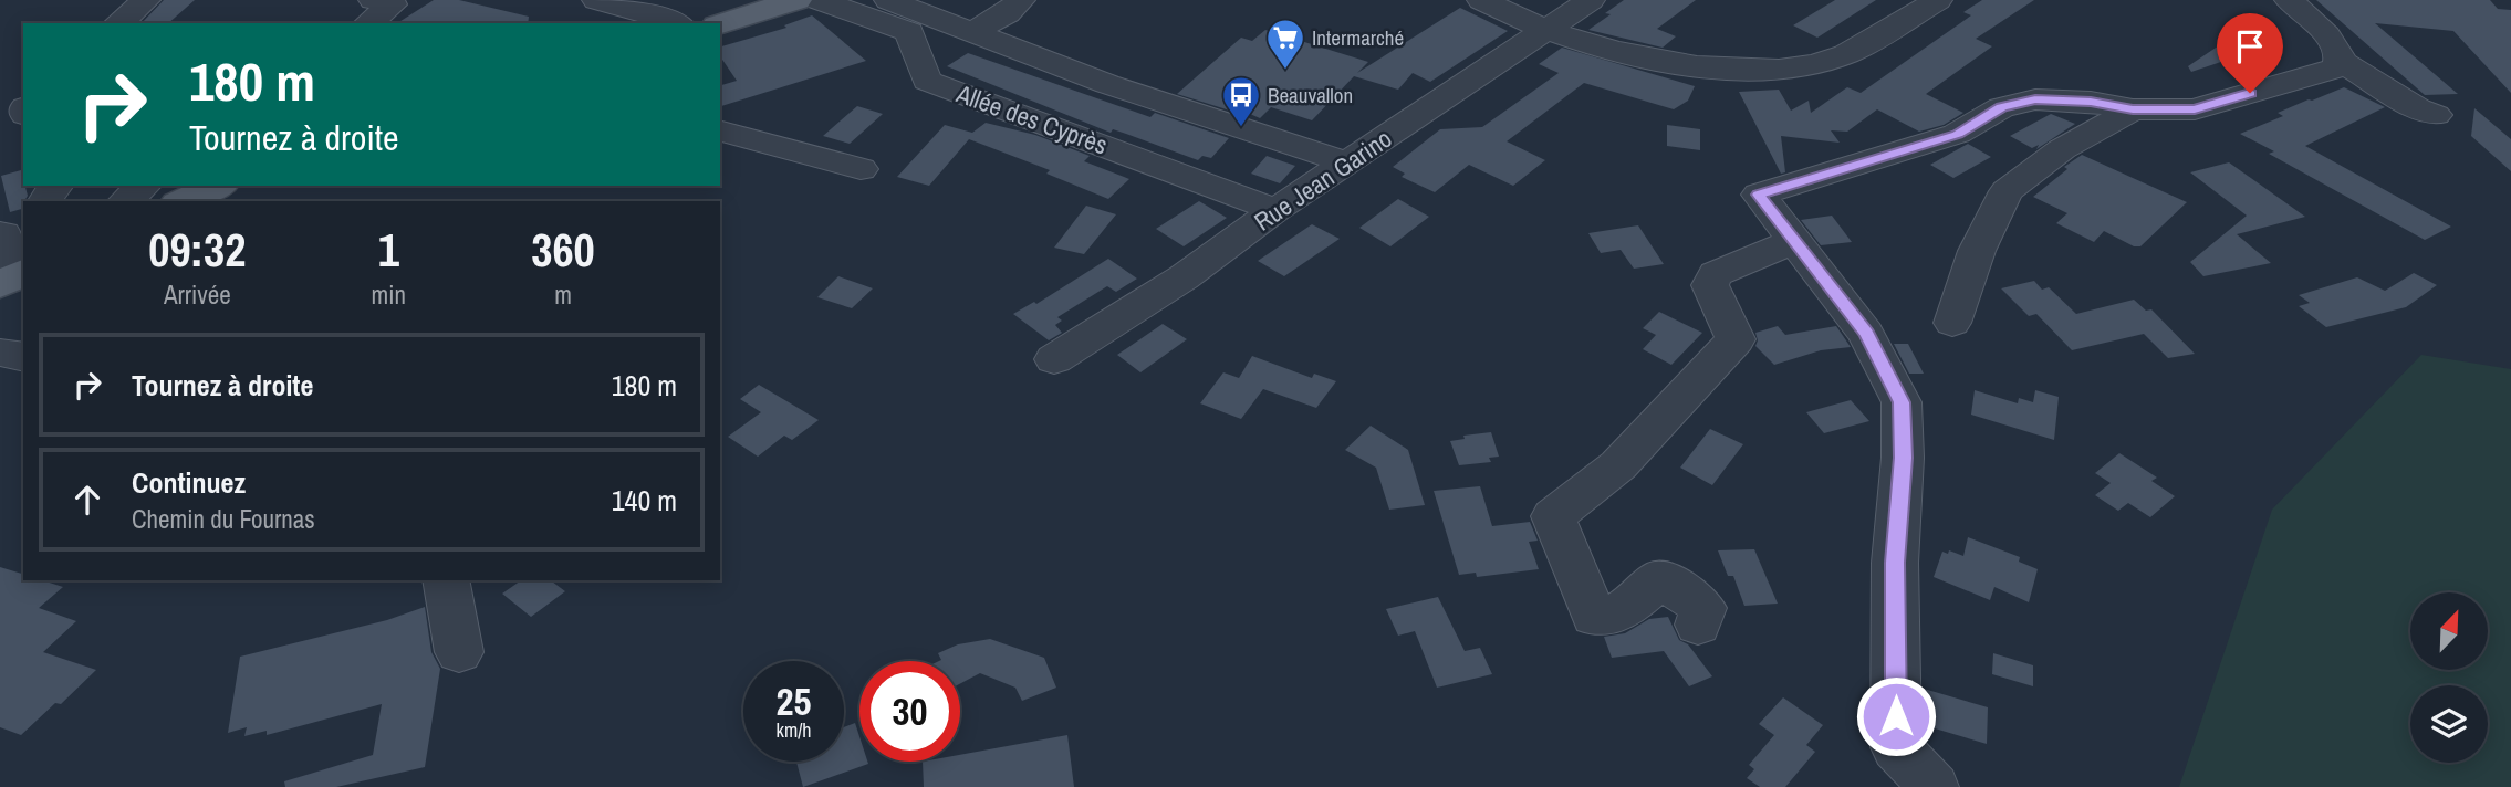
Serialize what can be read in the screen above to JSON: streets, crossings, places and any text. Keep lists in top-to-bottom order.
{
  "streets": {
    "street": ["Allée des Cyprès", "Rue Jean Garino"]
  },
  "crossings": [
    ["Allée des Cyprès", "Rue Jean Garino"]
  ],
  "places": {
    "supermarket": ["Intermarché"],
    "bus stop": ["Beauvallon"]
  },
  "north": "top right",
  "page": {
    "turn": ["180 m", "Tournez à droite"],
    "eta": [
      "09:32",
      "Arrivée",
      "1",
      "min",
      "360",
      "m"
    ],
    "list": [
      {
        "name": "Tournez à droite",
        "value": "180 m"
      },
      {
        "name": "Continuez",
        "note": "Chemin du Fournas",
        "value": "140 m"
      }
    ],
    "speed": "25 km/h",
    "limit": "30"
  }
}
